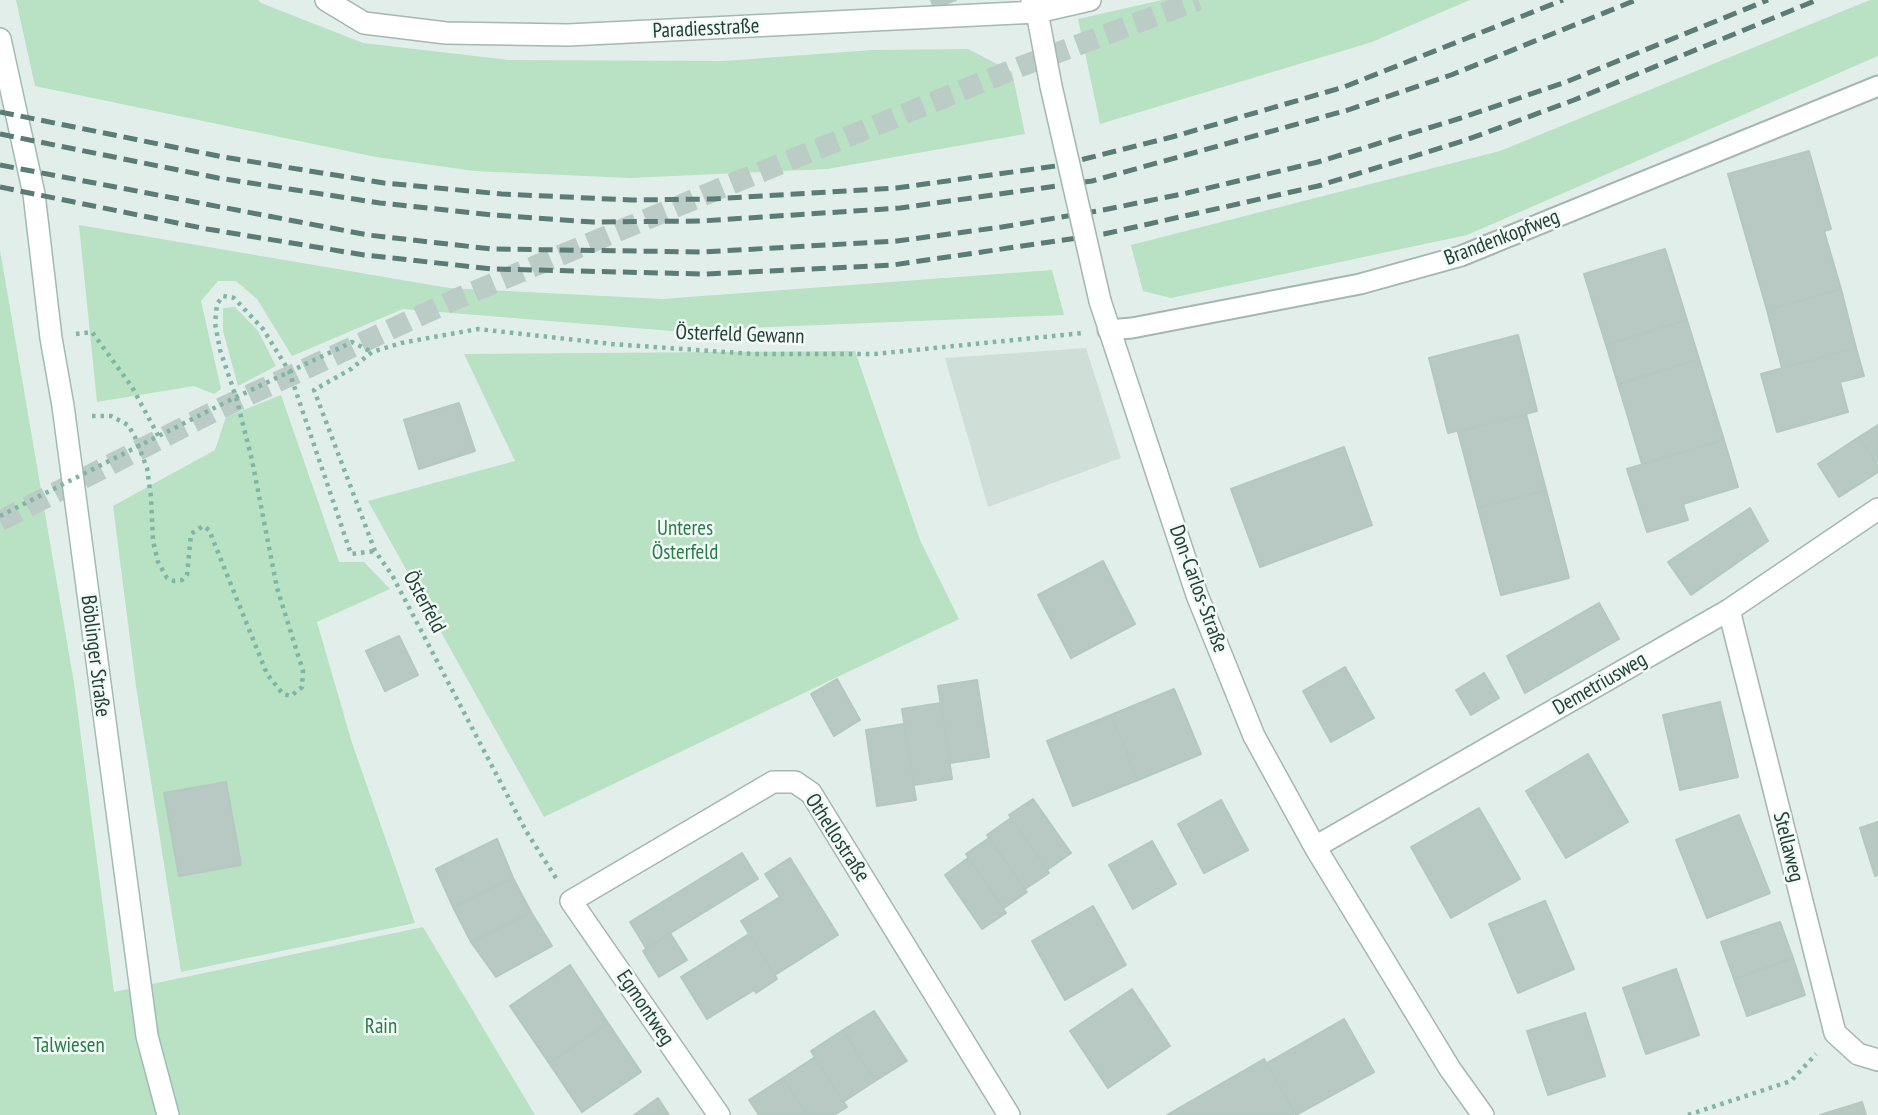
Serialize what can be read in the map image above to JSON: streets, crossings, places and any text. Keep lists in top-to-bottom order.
{
  "streets": {
    "street": [
      "Paradiesstraße",
      "Don-Carlos-Straße",
      "Böblinger Straße",
      "Demetriusweg",
      "Othellostraße",
      "Stellaweg",
      "Egmontweg"
    ],
    "lane": ["Brandenkopfweg"],
    "path": ["Österfeld Gewann", "Österfeld"]
  },
  "crossings": [
    ["Paradiesstraße", "Don-Carlos-Straße"],
    ["Brandenkopfweg", "Österfeld Gewann"],
    ["Brandenkopfweg", "Don-Carlos-Straße"],
    ["Österfeld Gewann", "Don-Carlos-Straße"],
    ["Österfeld Gewann", "Österfeld"],
    ["Don-Carlos-Straße", "Demetriusweg"],
    ["Österfeld", "Othellostraße"],
    ["Österfeld", "Egmontweg"],
    ["Demetriusweg", "Stellaweg"],
    ["Othellostraße", "Egmontweg"]
  ],
  "parks": ["Unteres Österfeld", "Rain", "Talwiesen"]
}
